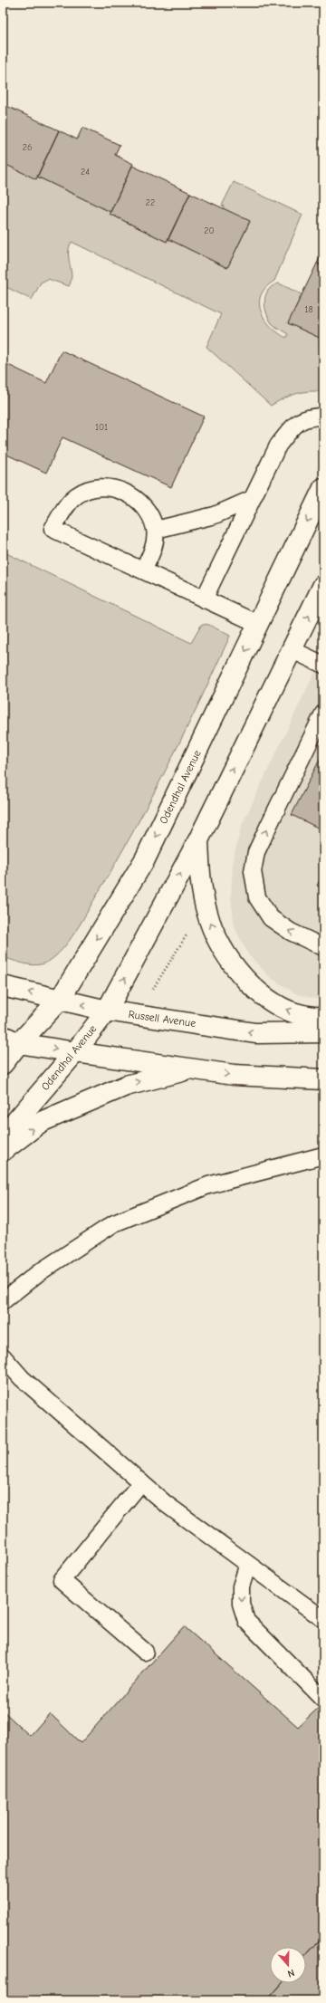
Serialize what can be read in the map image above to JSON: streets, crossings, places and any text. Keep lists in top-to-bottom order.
{
  "streets": {
    "street": ["Odendhal Avenue", "Russell Avenue"]
  },
  "crossings": [
    ["Odendhal Avenue", "Russell Avenue"]
  ],
  "house_numbers": [
    "26",
    "24",
    "22",
    "20",
    "18",
    "101"
  ],
  "north": "bottom"
}
